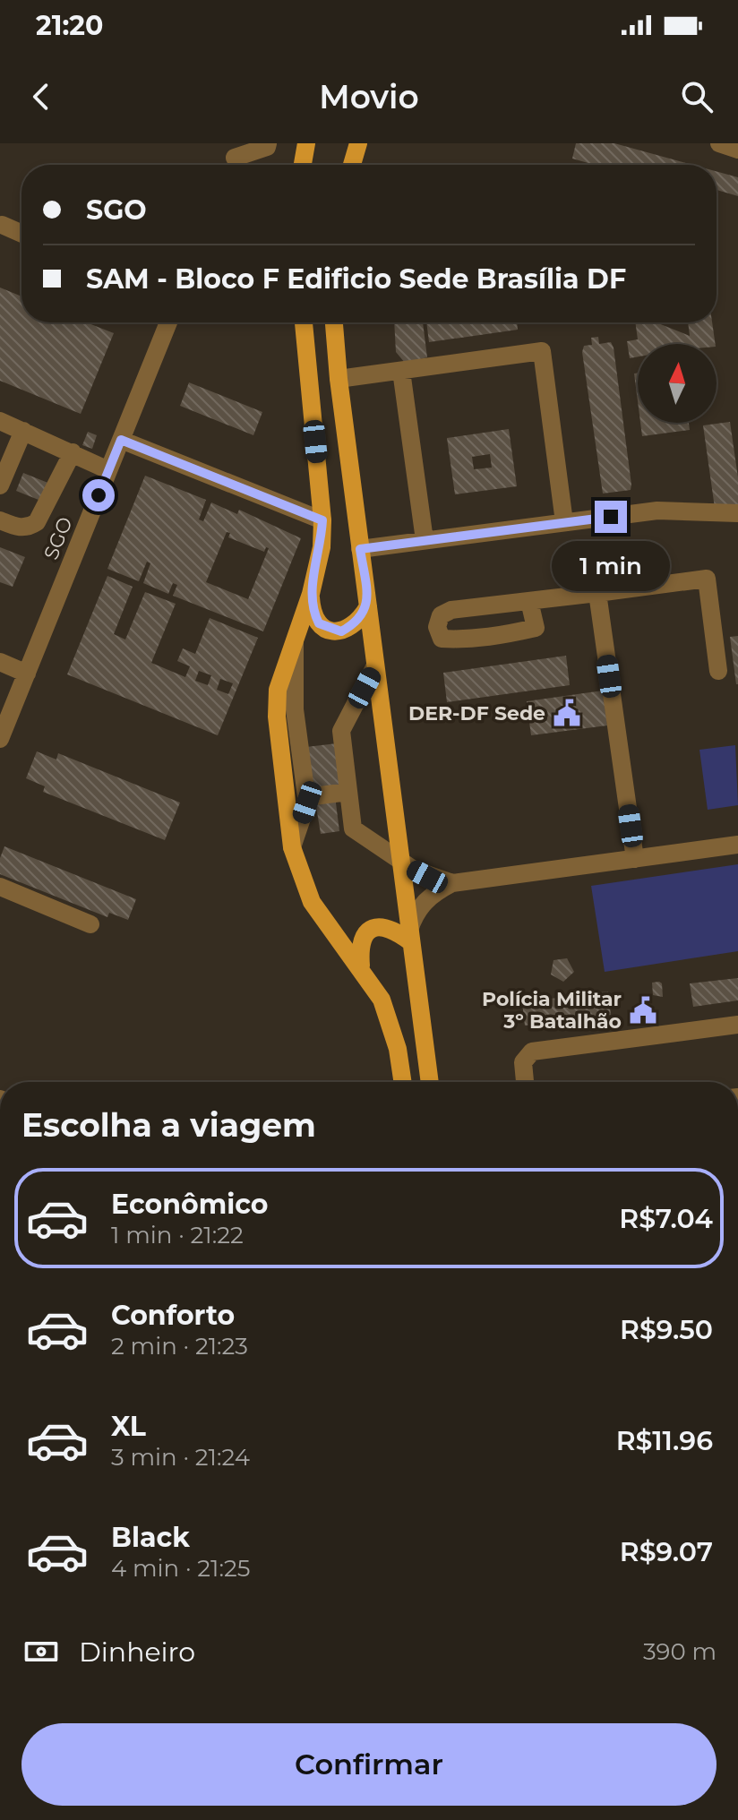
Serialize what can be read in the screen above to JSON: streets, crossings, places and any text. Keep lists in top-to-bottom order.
{
  "streets": {
    "street": ["SGO"]
  },
  "places": {
    "public building": ["DER-DF Sede", "Polícia Militar 3º Batalhão"]
  },
  "north": "top",
  "page": {
    "status": "21:20",
    "header": "Movio",
    "banner": ["SGO", "SAM - Bloco F Edificio Sede Brasília DF"],
    "bubble": "1 min",
    "heading": "Escolha a viagem",
    "list": [
      {
        "name": "Econômico",
        "note": "1 min · 21:22",
        "value": "R$7.04"
      },
      {
        "name": "Conforto",
        "note": "2 min · 21:23",
        "value": "R$9.50"
      },
      {
        "name": "XL",
        "note": "3 min · 21:24",
        "value": "R$11.96"
      },
      {
        "name": "Black",
        "note": "4 min · 21:25",
        "value": "R$9.07"
      }
    ],
    "pay": ["Dinheiro", "390 m"],
    "buttons": "Confirmar"
  }
}
